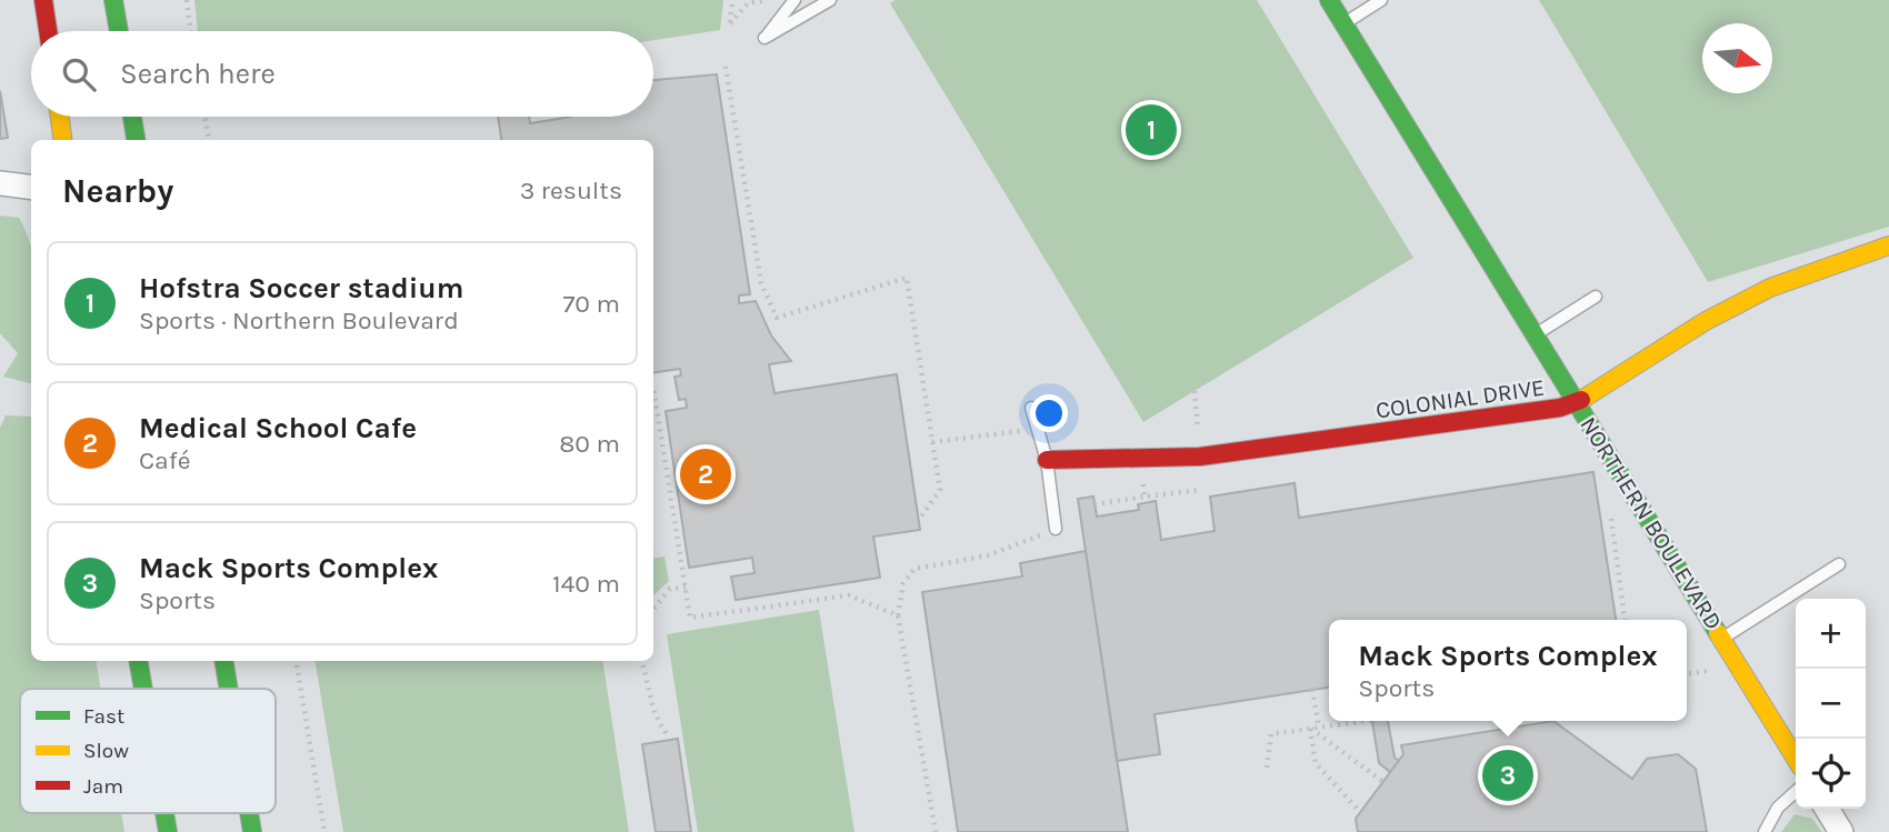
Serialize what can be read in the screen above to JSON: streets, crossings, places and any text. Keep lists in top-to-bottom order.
{
  "streets": {
    "street": ["COLONIAL DRIVE", "NORTHERN BOULEVARD"]
  },
  "crossings": [
    ["COLONIAL DRIVE", "NORTHERN BOULEVARD"]
  ],
  "legend": ["Fast", "Slow", "Jam"],
  "north": "right",
  "page": {
    "search": "Search here",
    "pins": ["1", "2", "3"],
    "heading": ["Nearby", "3 results"],
    "list": [
      {
        "mark": "1",
        "name": "Hofstra Soccer stadium",
        "note": "Sports · Northern Boulevard",
        "value": "70 m"
      },
      {
        "mark": "2",
        "name": "Medical School Cafe",
        "note": "Café",
        "value": "80 m"
      },
      {
        "mark": "3",
        "name": "Mack Sports Complex",
        "note": "Sports",
        "value": "140 m"
      }
    ],
    "map_buttons": ["+", "−"],
    "popup": ["Mack Sports Complex", "Sports"]
  }
}
